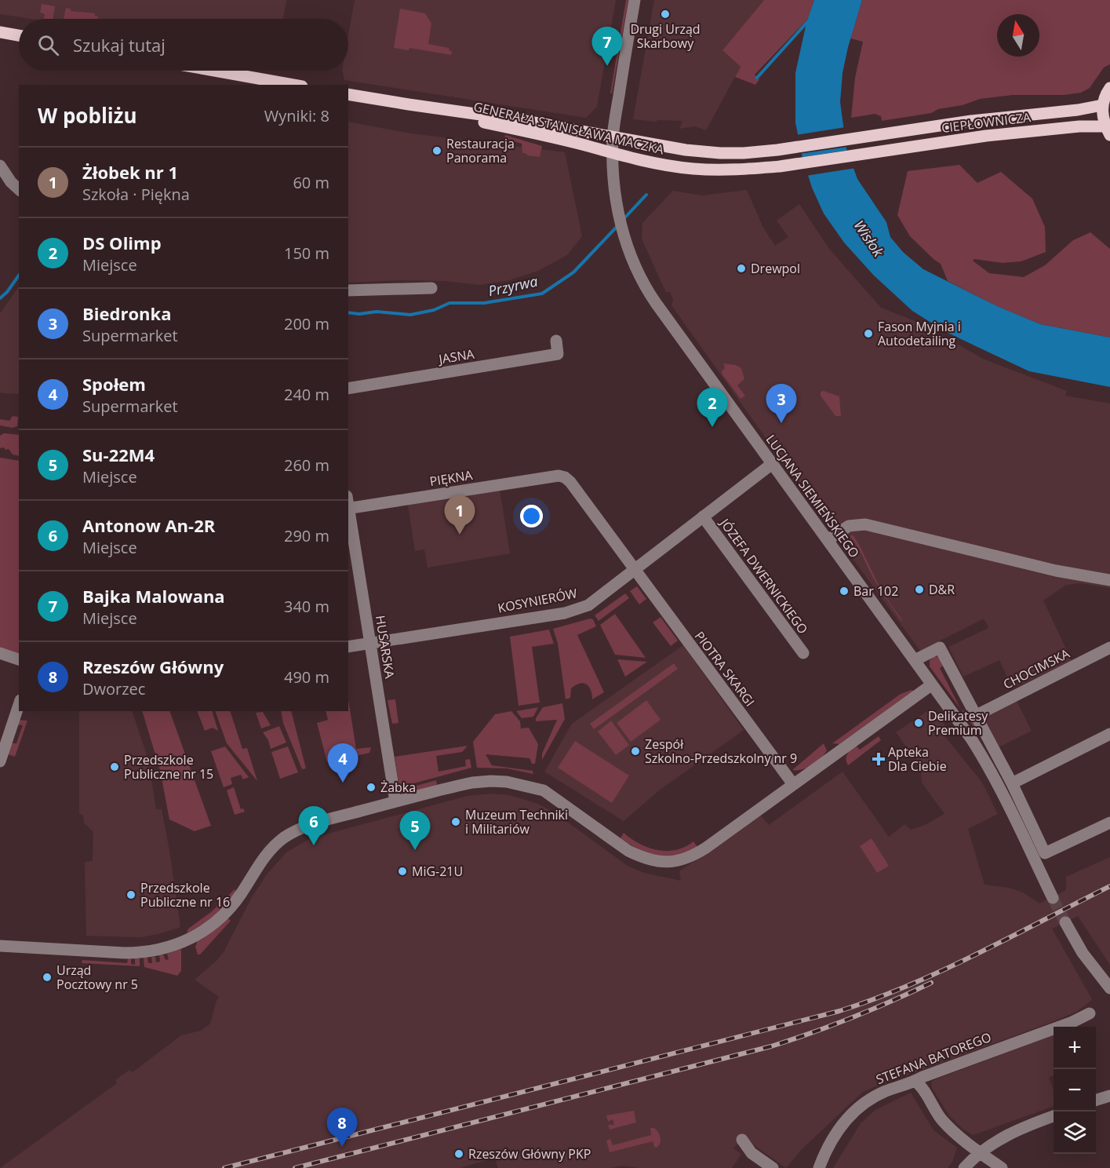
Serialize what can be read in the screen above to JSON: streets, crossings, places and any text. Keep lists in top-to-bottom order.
{
  "streets": {
    "main road": ["CIEPŁOWNICZA", "GENERAŁA STANISŁAWA MACZKA"],
    "street": [
      "JASNA",
      "PIĘKNA",
      "LUCJANA SIEMIEŃSKIEGO",
      "JÓZEFA DWERNICKIEGO",
      "KOSYNIERÓW",
      "HUSARSKA",
      "PIOTRA SKARGI",
      "CHOCIMSKA",
      "STEFANA BATOREGO"
    ]
  },
  "crossings": [
    ["CIEPŁOWNICZA", "GENERAŁA STANISŁAWA MACZKA"],
    ["GENERAŁA STANISŁAWA MACZKA", "LUCJANA SIEMIEŃSKIEGO"],
    ["PIĘKNA", "HUSARSKA"],
    ["PIĘKNA", "PIOTRA SKARGI"],
    ["LUCJANA SIEMIEŃSKIEGO", "KOSYNIERÓW"],
    ["JÓZEFA DWERNICKIEGO", "KOSYNIERÓW"],
    ["KOSYNIERÓW", "HUSARSKA"],
    ["KOSYNIERÓW", "PIOTRA SKARGI"]
  ],
  "water": ["Wisłok", "Przyrwa"],
  "places": {
    "other": [
      "Drugi Urząd Skarbowy",
      "Restauracja Panorama",
      "Drewpol",
      "Fason Myjnia i Autodetailing",
      "D&R",
      "Bar 102",
      "Delikatesy Premium",
      "Zespół Szkolno-Przedszkolny nr 9",
      "Przedszkole Publiczne nr 15",
      "Żabka",
      "Muzeum Techniki i Militariów",
      "MiG-21U",
      "Przedszkole Publiczne nr 16",
      "Urząd Pocztowy nr 5",
      "Rzeszów Główny PKP"
    ],
    "health": ["Apteka Dla Ciebie"]
  },
  "north": "top",
  "page": {
    "search": "Szukaj tutaj",
    "pins": [
      "7",
      "3",
      "2",
      "1",
      "4",
      "6",
      "5",
      "8"
    ],
    "heading": ["W pobliżu", "Wyniki: 8"],
    "list": [
      {
        "mark": "1",
        "name": "Żłobek nr 1",
        "note": "Szkoła · Piękna",
        "value": "60 m"
      },
      {
        "mark": "2",
        "name": "DS Olimp",
        "note": "Miejsce",
        "value": "150 m"
      },
      {
        "mark": "3",
        "name": "Biedronka",
        "note": "Supermarket",
        "value": "200 m"
      },
      {
        "mark": "4",
        "name": "Społem",
        "note": "Supermarket",
        "value": "240 m"
      },
      {
        "mark": "5",
        "name": "Su-22M4",
        "note": "Miejsce",
        "value": "260 m"
      },
      {
        "mark": "6",
        "name": "Antonow An-2R",
        "note": "Miejsce",
        "value": "290 m"
      },
      {
        "mark": "7",
        "name": "Bajka Malowana",
        "note": "Miejsce",
        "value": "340 m"
      },
      {
        "mark": "8",
        "name": "Rzeszów Główny",
        "note": "Dworzec",
        "value": "490 m"
      }
    ],
    "map_buttons": ["+", "−"]
  }
}
